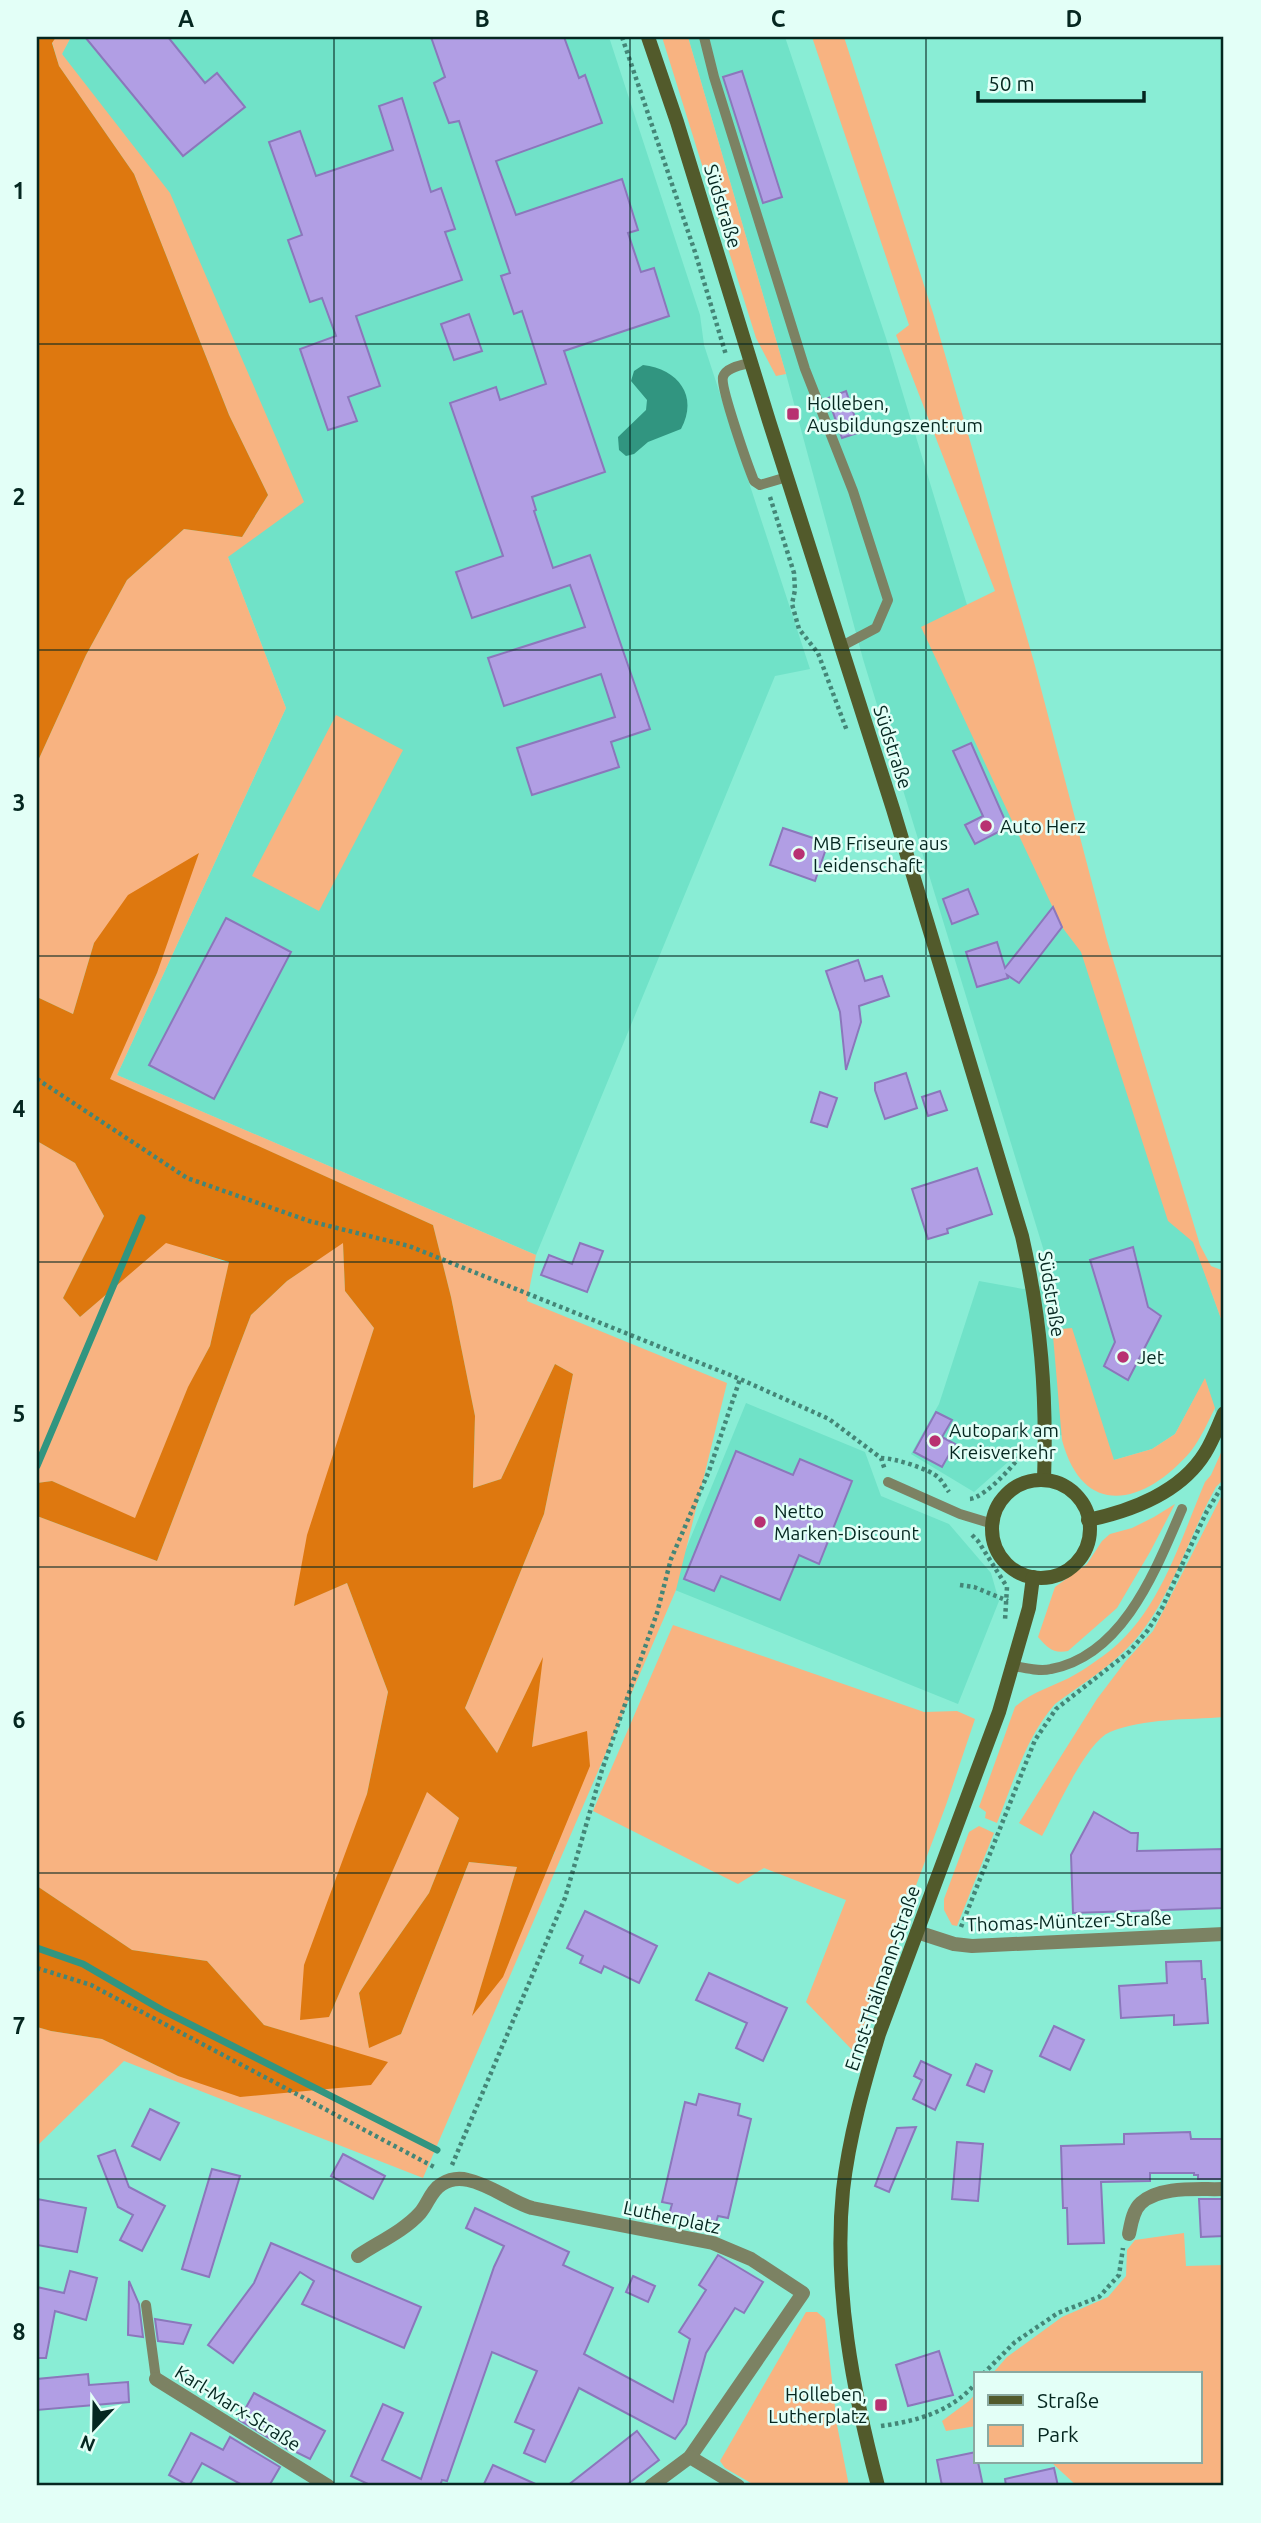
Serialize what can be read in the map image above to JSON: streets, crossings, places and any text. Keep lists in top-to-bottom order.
{
  "streets": {
    "main road": ["Südstraße", "Ernst-Thälmann-Straße"],
    "street": ["Thomas-Müntzer-Straße", "Lutherplatz", "Karl-Marx-Straße"]
  },
  "crossings": [
    ["Südstraße", "Ernst-Thälmann-Straße"],
    ["Thomas-Müntzer-Straße", "Ernst-Thälmann-Straße"]
  ],
  "places": {
    "transit": ["Holleben, Ausbildungszentrum", "Holleben, Lutherplatz"],
    "other": [
      "Auto Herz",
      "MB Friseure aus Leidenschaft",
      "Jet",
      "Autopark am Kreisverkehr",
      "Netto Marken-Discount"
    ]
  },
  "legend": ["Straße", "Park"],
  "scale_bar": "50 m",
  "north": "bottom",
  "grid": {
    "columns": [
      "A",
      "B",
      "C",
      "D"
    ],
    "rows": [
      "1",
      "2",
      "3",
      "4",
      "5",
      "6",
      "7",
      "8"
    ]
  }
}
